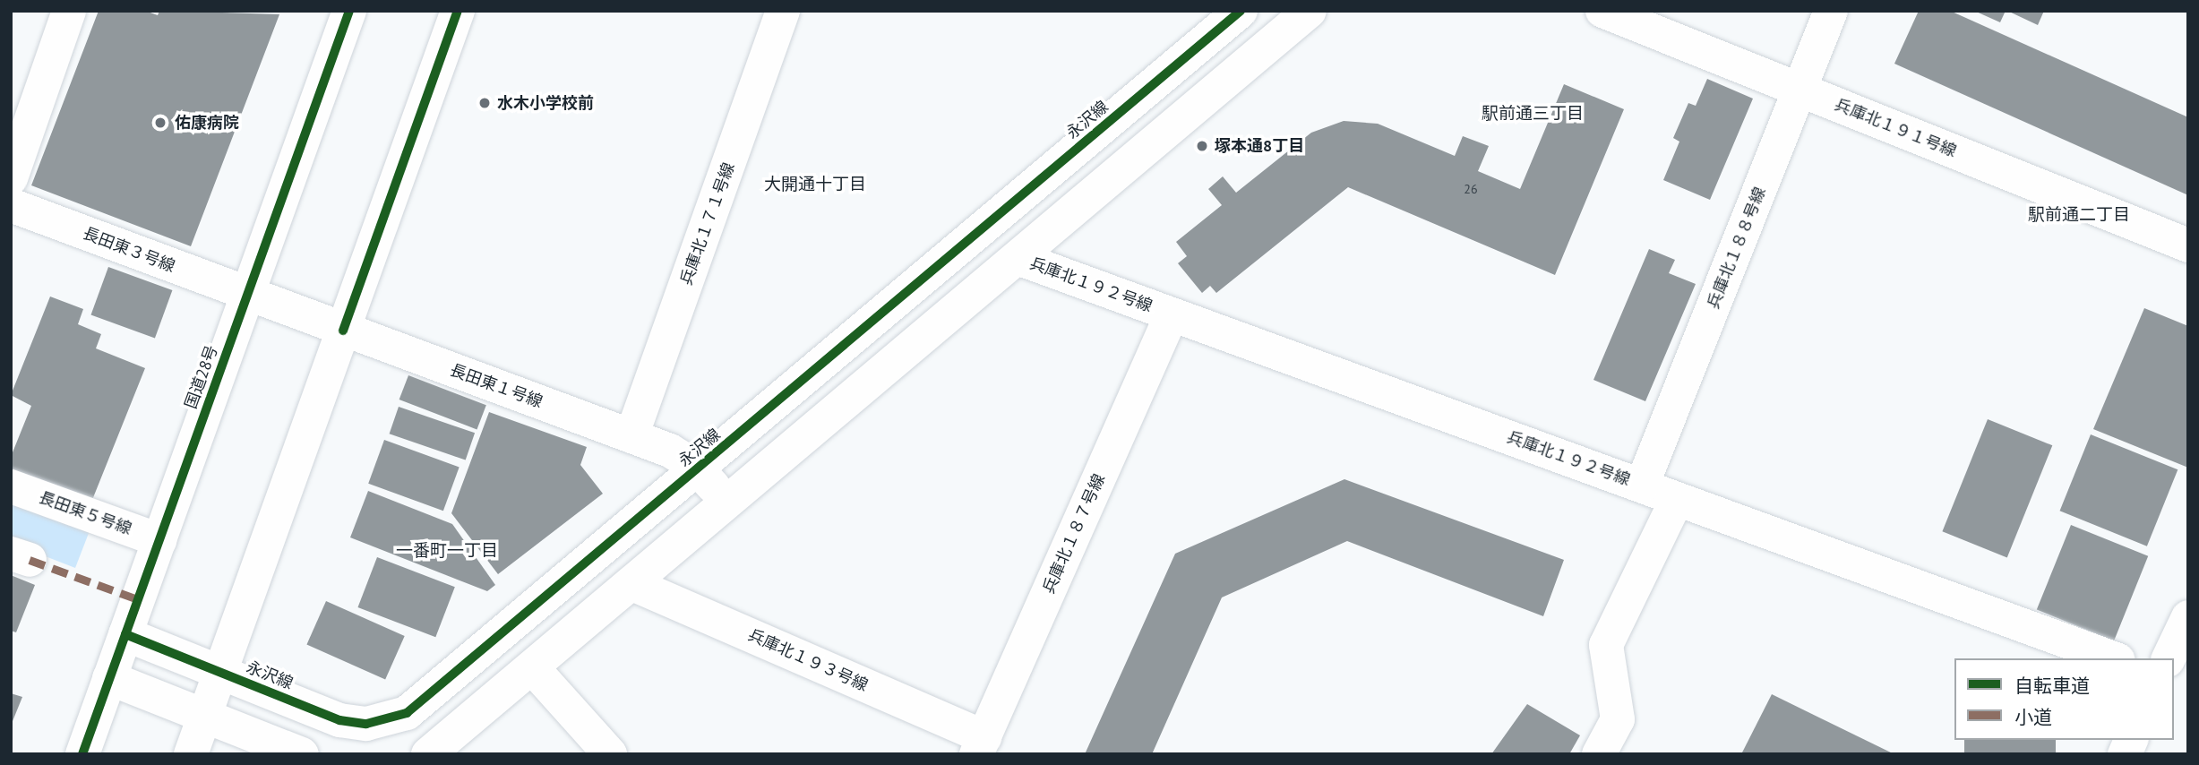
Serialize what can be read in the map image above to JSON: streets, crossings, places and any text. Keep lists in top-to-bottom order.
{
  "streets": {
    "main road": [
      "永沢線",
      "兵庫北１９１号線",
      "兵庫北１７１号線",
      "兵庫北１８８号線",
      "長田東３号線",
      "兵庫北１９２号線",
      "国道28号",
      "長田東１号線",
      "長田東５号線",
      "兵庫北１８７号線",
      "兵庫北１９３号線"
    ]
  },
  "crossings": [
    ["永沢線", "国道28号"],
    ["永沢線", "長田東１号線"],
    ["兵庫北１９１号線", "兵庫北１８８号線"],
    ["兵庫北１７１号線", "長田東１号線"],
    ["兵庫北１８８号線", "兵庫北１９２号線"],
    ["長田東３号線", "国道28号"],
    ["長田東３号線", "長田東１号線"],
    ["兵庫北１９２号線", "兵庫北１８７号線"],
    ["国道28号", "長田東１号線"],
    ["国道28号", "長田東５号線"],
    ["兵庫北１８７号線", "兵庫北１９３号線"]
  ],
  "districts": [
    "駅前通三丁目",
    "大開通十丁目",
    "駅前通二丁目",
    "一番町一丁目"
  ],
  "places": ["水木小学校前", "佑康病院", "塚本通8丁目"],
  "house_numbers": ["26"],
  "legend": ["自転車道", "小道"]
}
